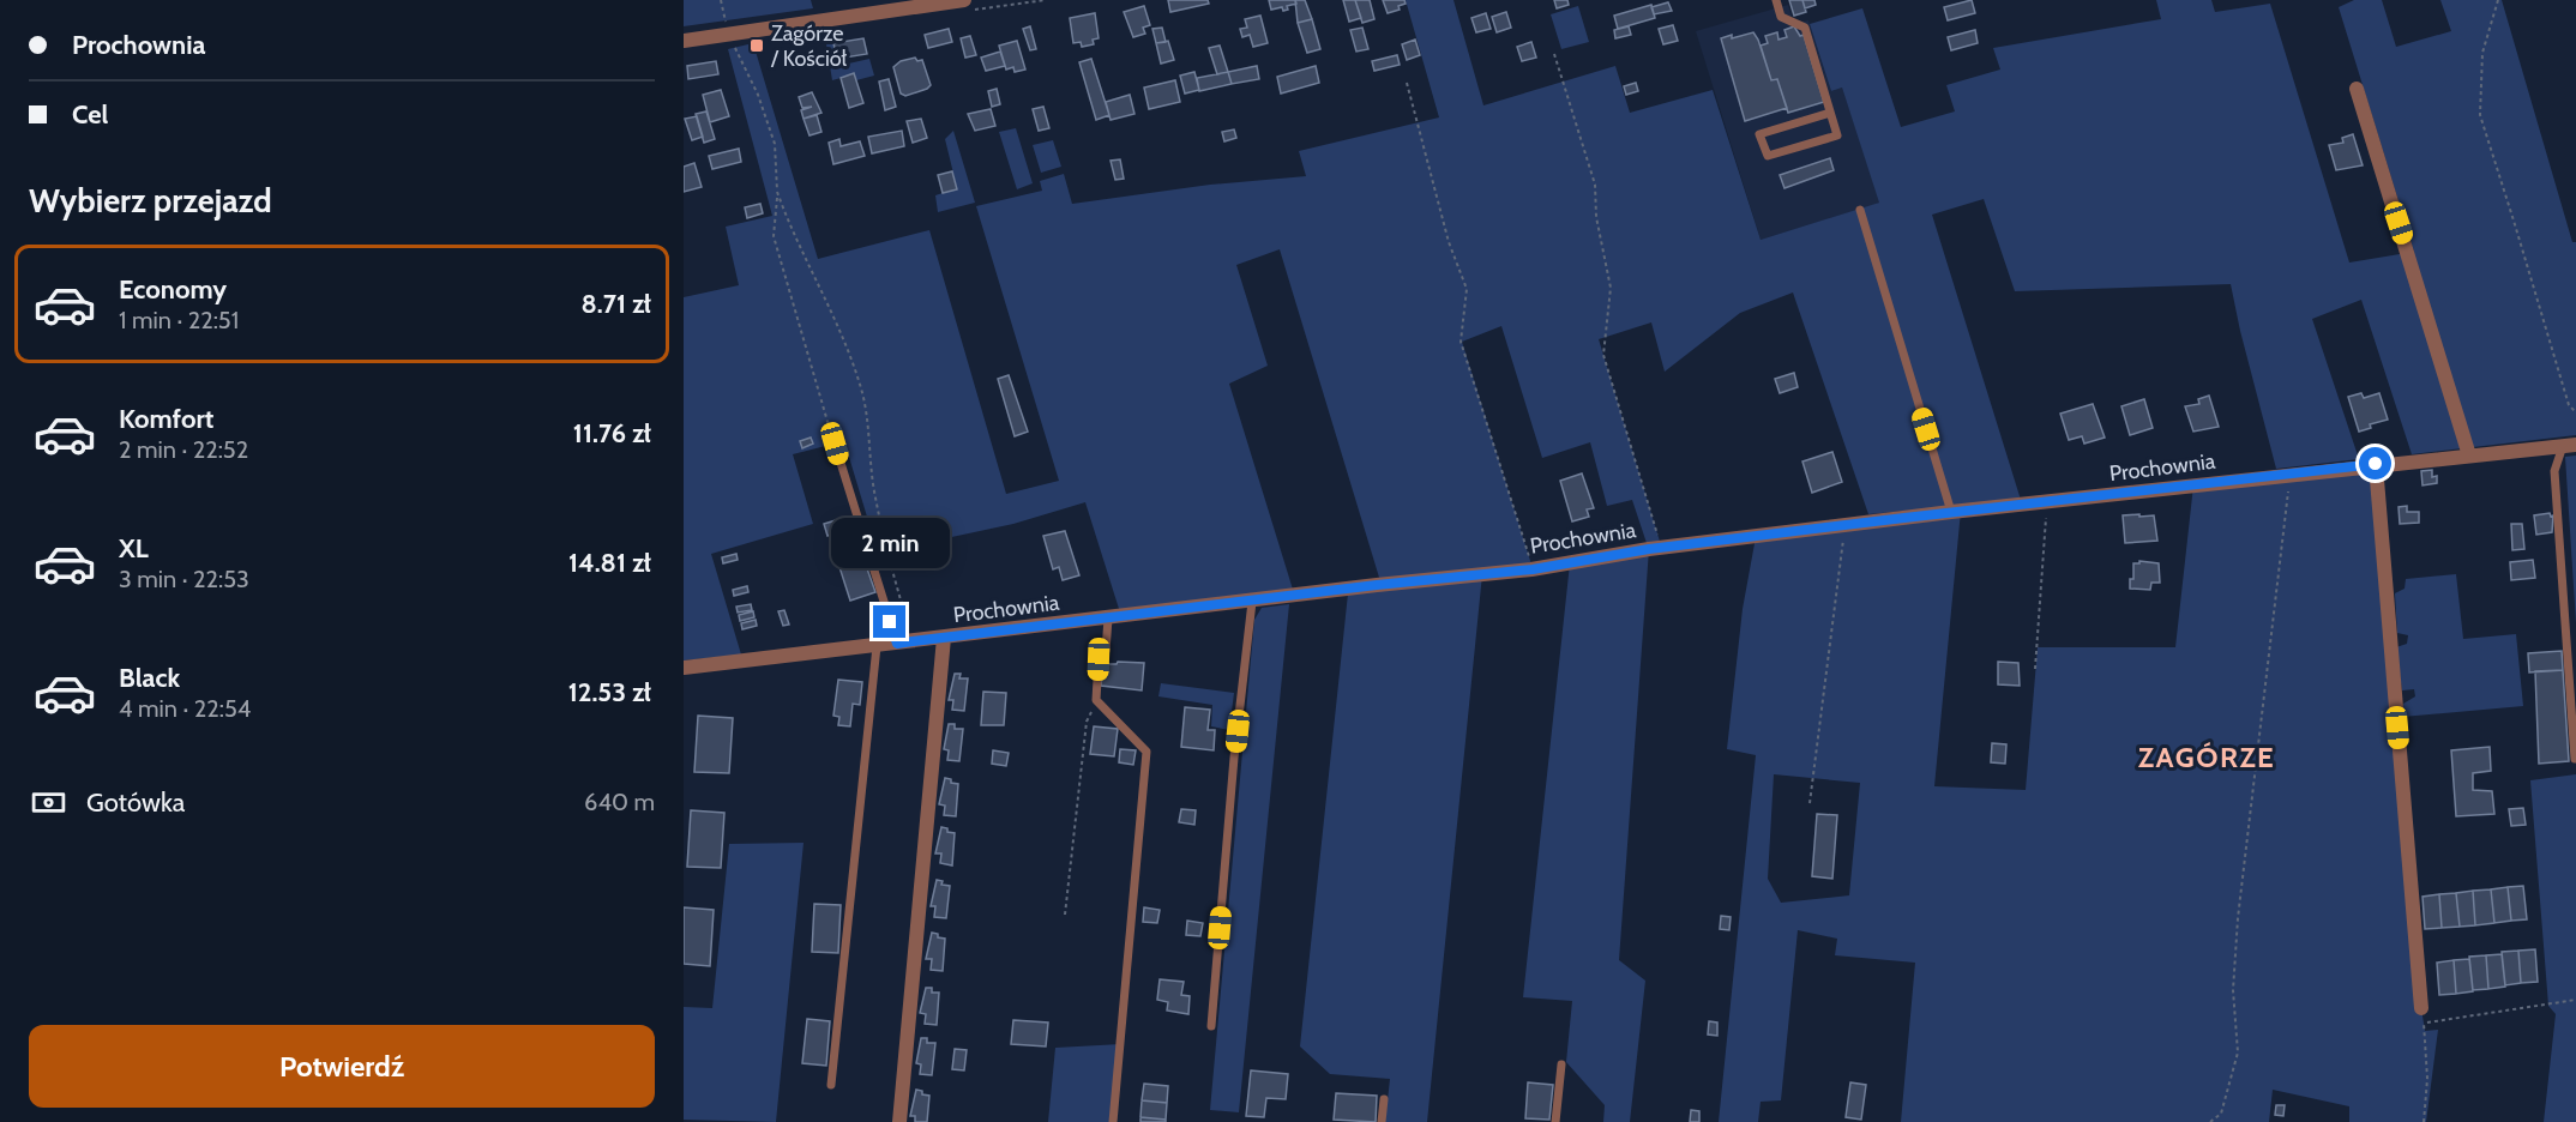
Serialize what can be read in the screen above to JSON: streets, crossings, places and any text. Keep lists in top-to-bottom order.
{
  "streets": {
    "street": ["Prochownia"]
  },
  "districts": ["ZAGÓRZE"],
  "places": {
    "transit": ["Zagórze / Kościół"]
  },
  "page": {
    "banner": ["Prochownia", "Cel"],
    "heading": "Wybierz przejazd",
    "list": [
      {
        "name": "Economy",
        "note": "1 min · 22:51",
        "value": "8.71 zł"
      },
      {
        "name": "Komfort",
        "note": "2 min · 22:52",
        "value": "11.76 zł"
      },
      {
        "name": "XL",
        "note": "3 min · 22:53",
        "value": "14.81 zł"
      },
      {
        "name": "Black",
        "note": "4 min · 22:54",
        "value": "12.53 zł"
      }
    ],
    "bubble": "2 min",
    "pay": ["Gotówka", "640 m"],
    "buttons": "Potwierdź"
  }
}
